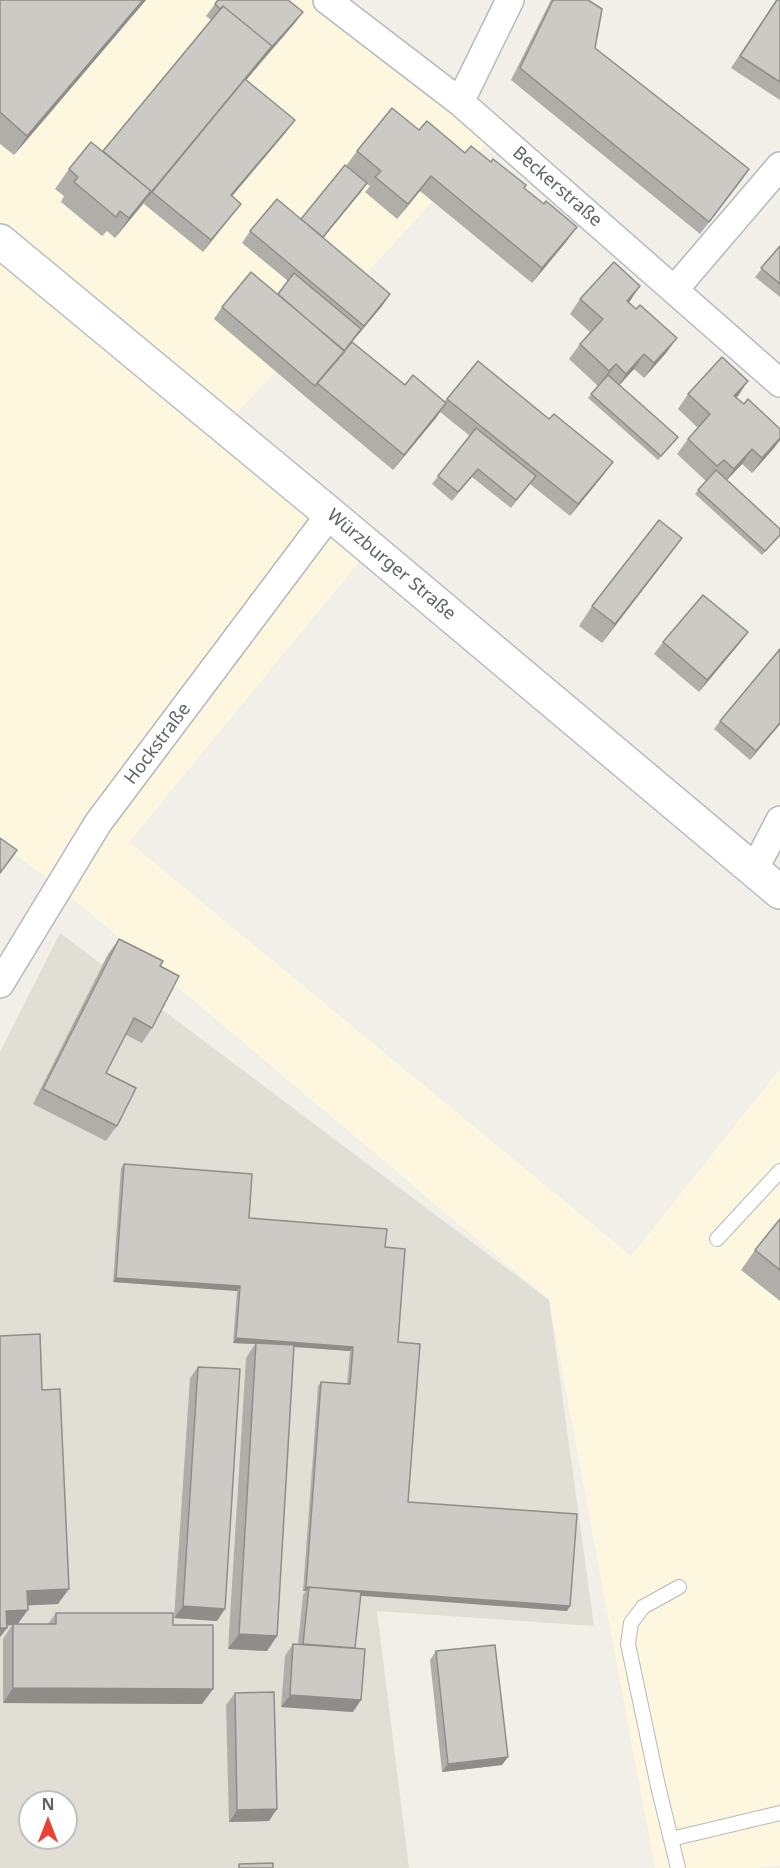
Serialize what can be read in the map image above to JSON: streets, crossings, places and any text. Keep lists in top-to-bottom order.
{
  "streets": {
    "main road": ["Würzburger Straße"],
    "street": ["Beckerstraße", "Hockstraße"]
  },
  "crossings": [
    ["Würzburger Straße", "Hockstraße"]
  ],
  "north": "top"
}
